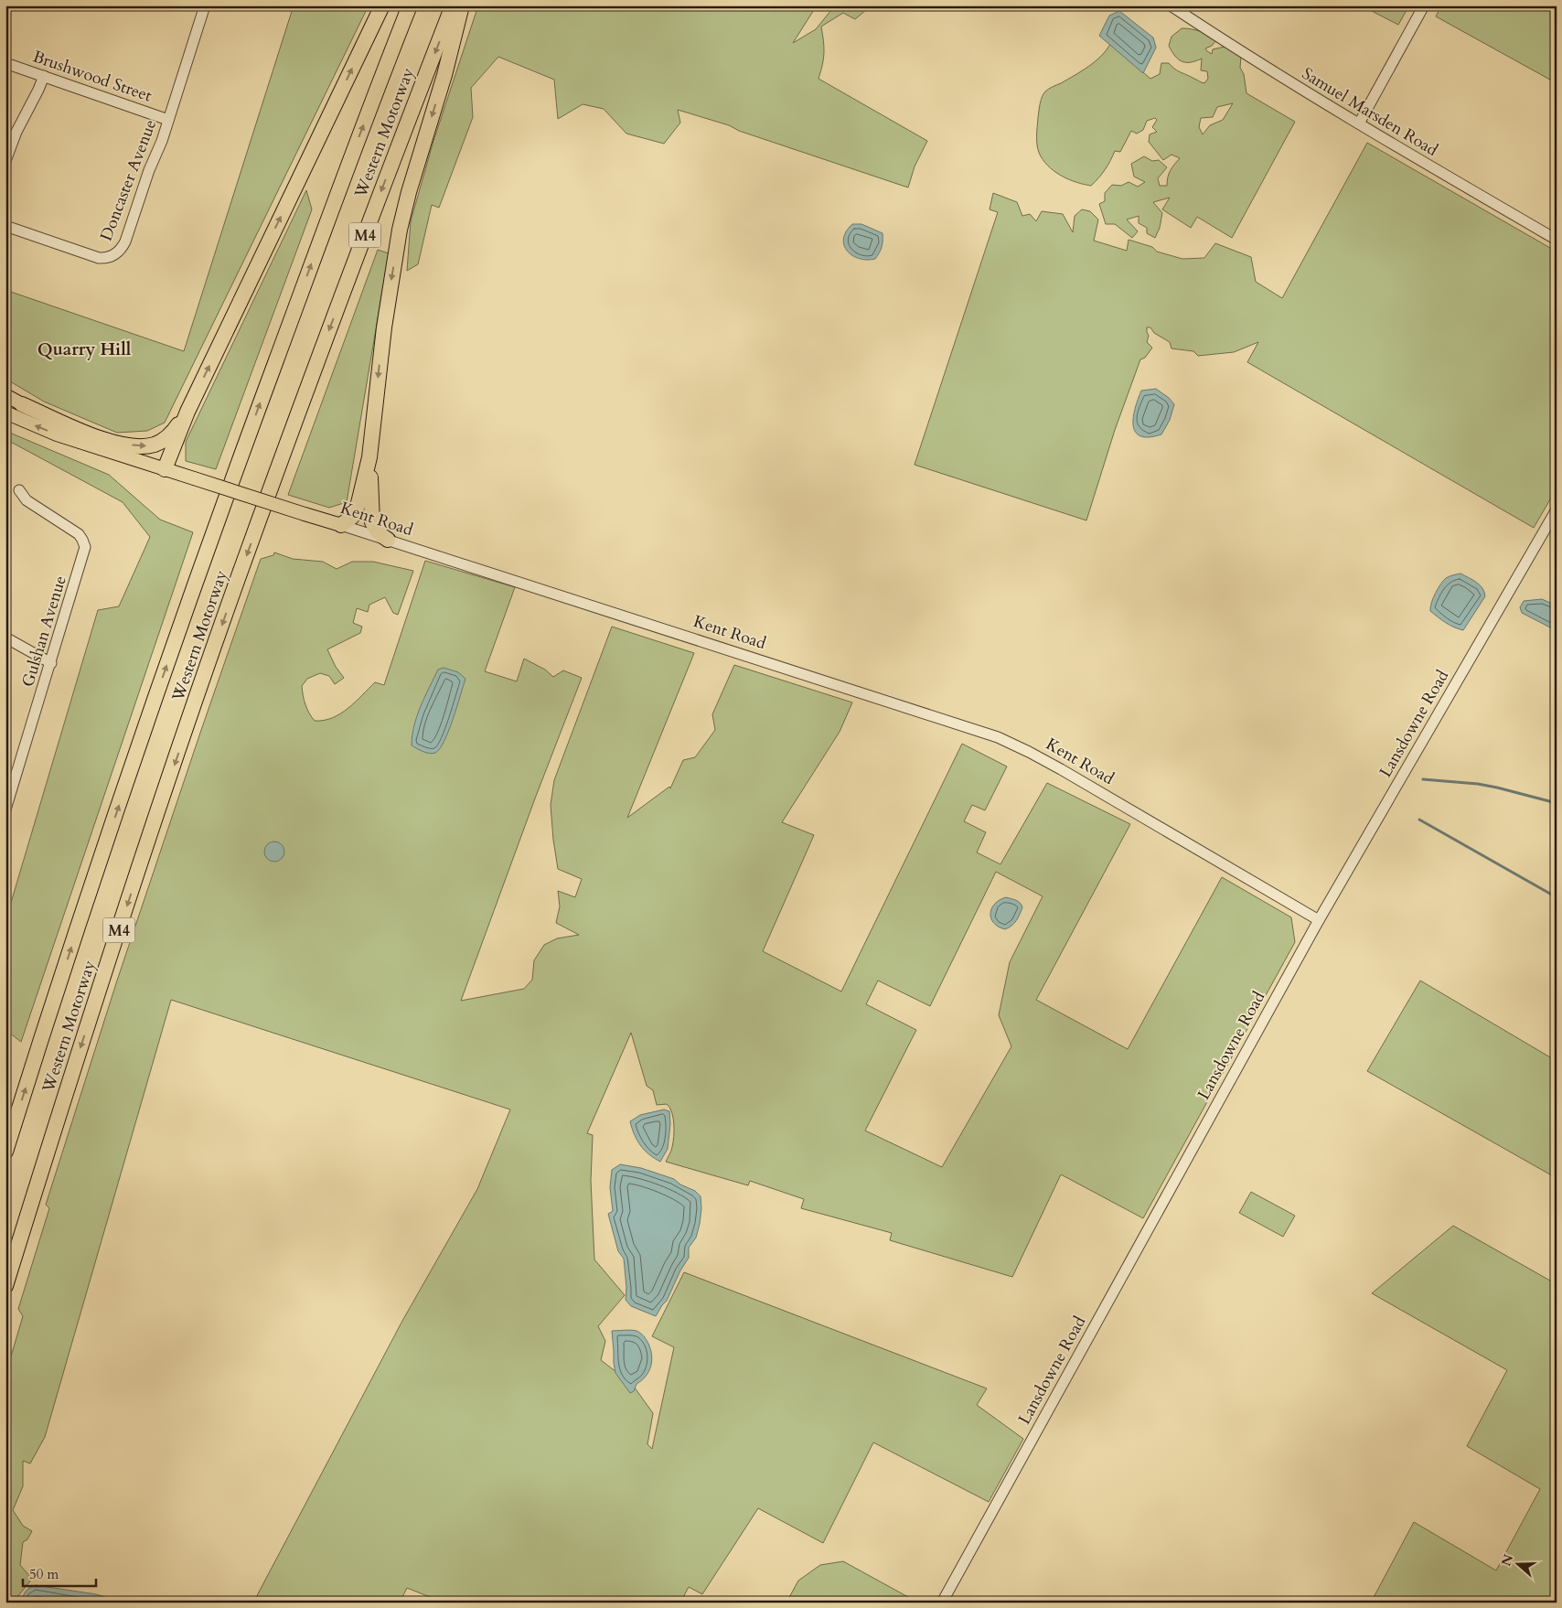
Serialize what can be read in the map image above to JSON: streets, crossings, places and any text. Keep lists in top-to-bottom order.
{
  "streets": {
    "highway": ["Western Motorway", "M4"],
    "main road": ["Kent Road"],
    "street": [
      "Brushwood Street",
      "Samuel Marsden Road",
      "Doncaster Avenue",
      "Gulshan Avenue",
      "Lansdowne Road"
    ]
  },
  "crossings": [
    ["Brushwood Street", "Doncaster Avenue"],
    ["Kent Road", "Lansdowne Road"]
  ],
  "districts": ["Quarry Hill"],
  "scale_bar": "50 m",
  "north": "left"
}
